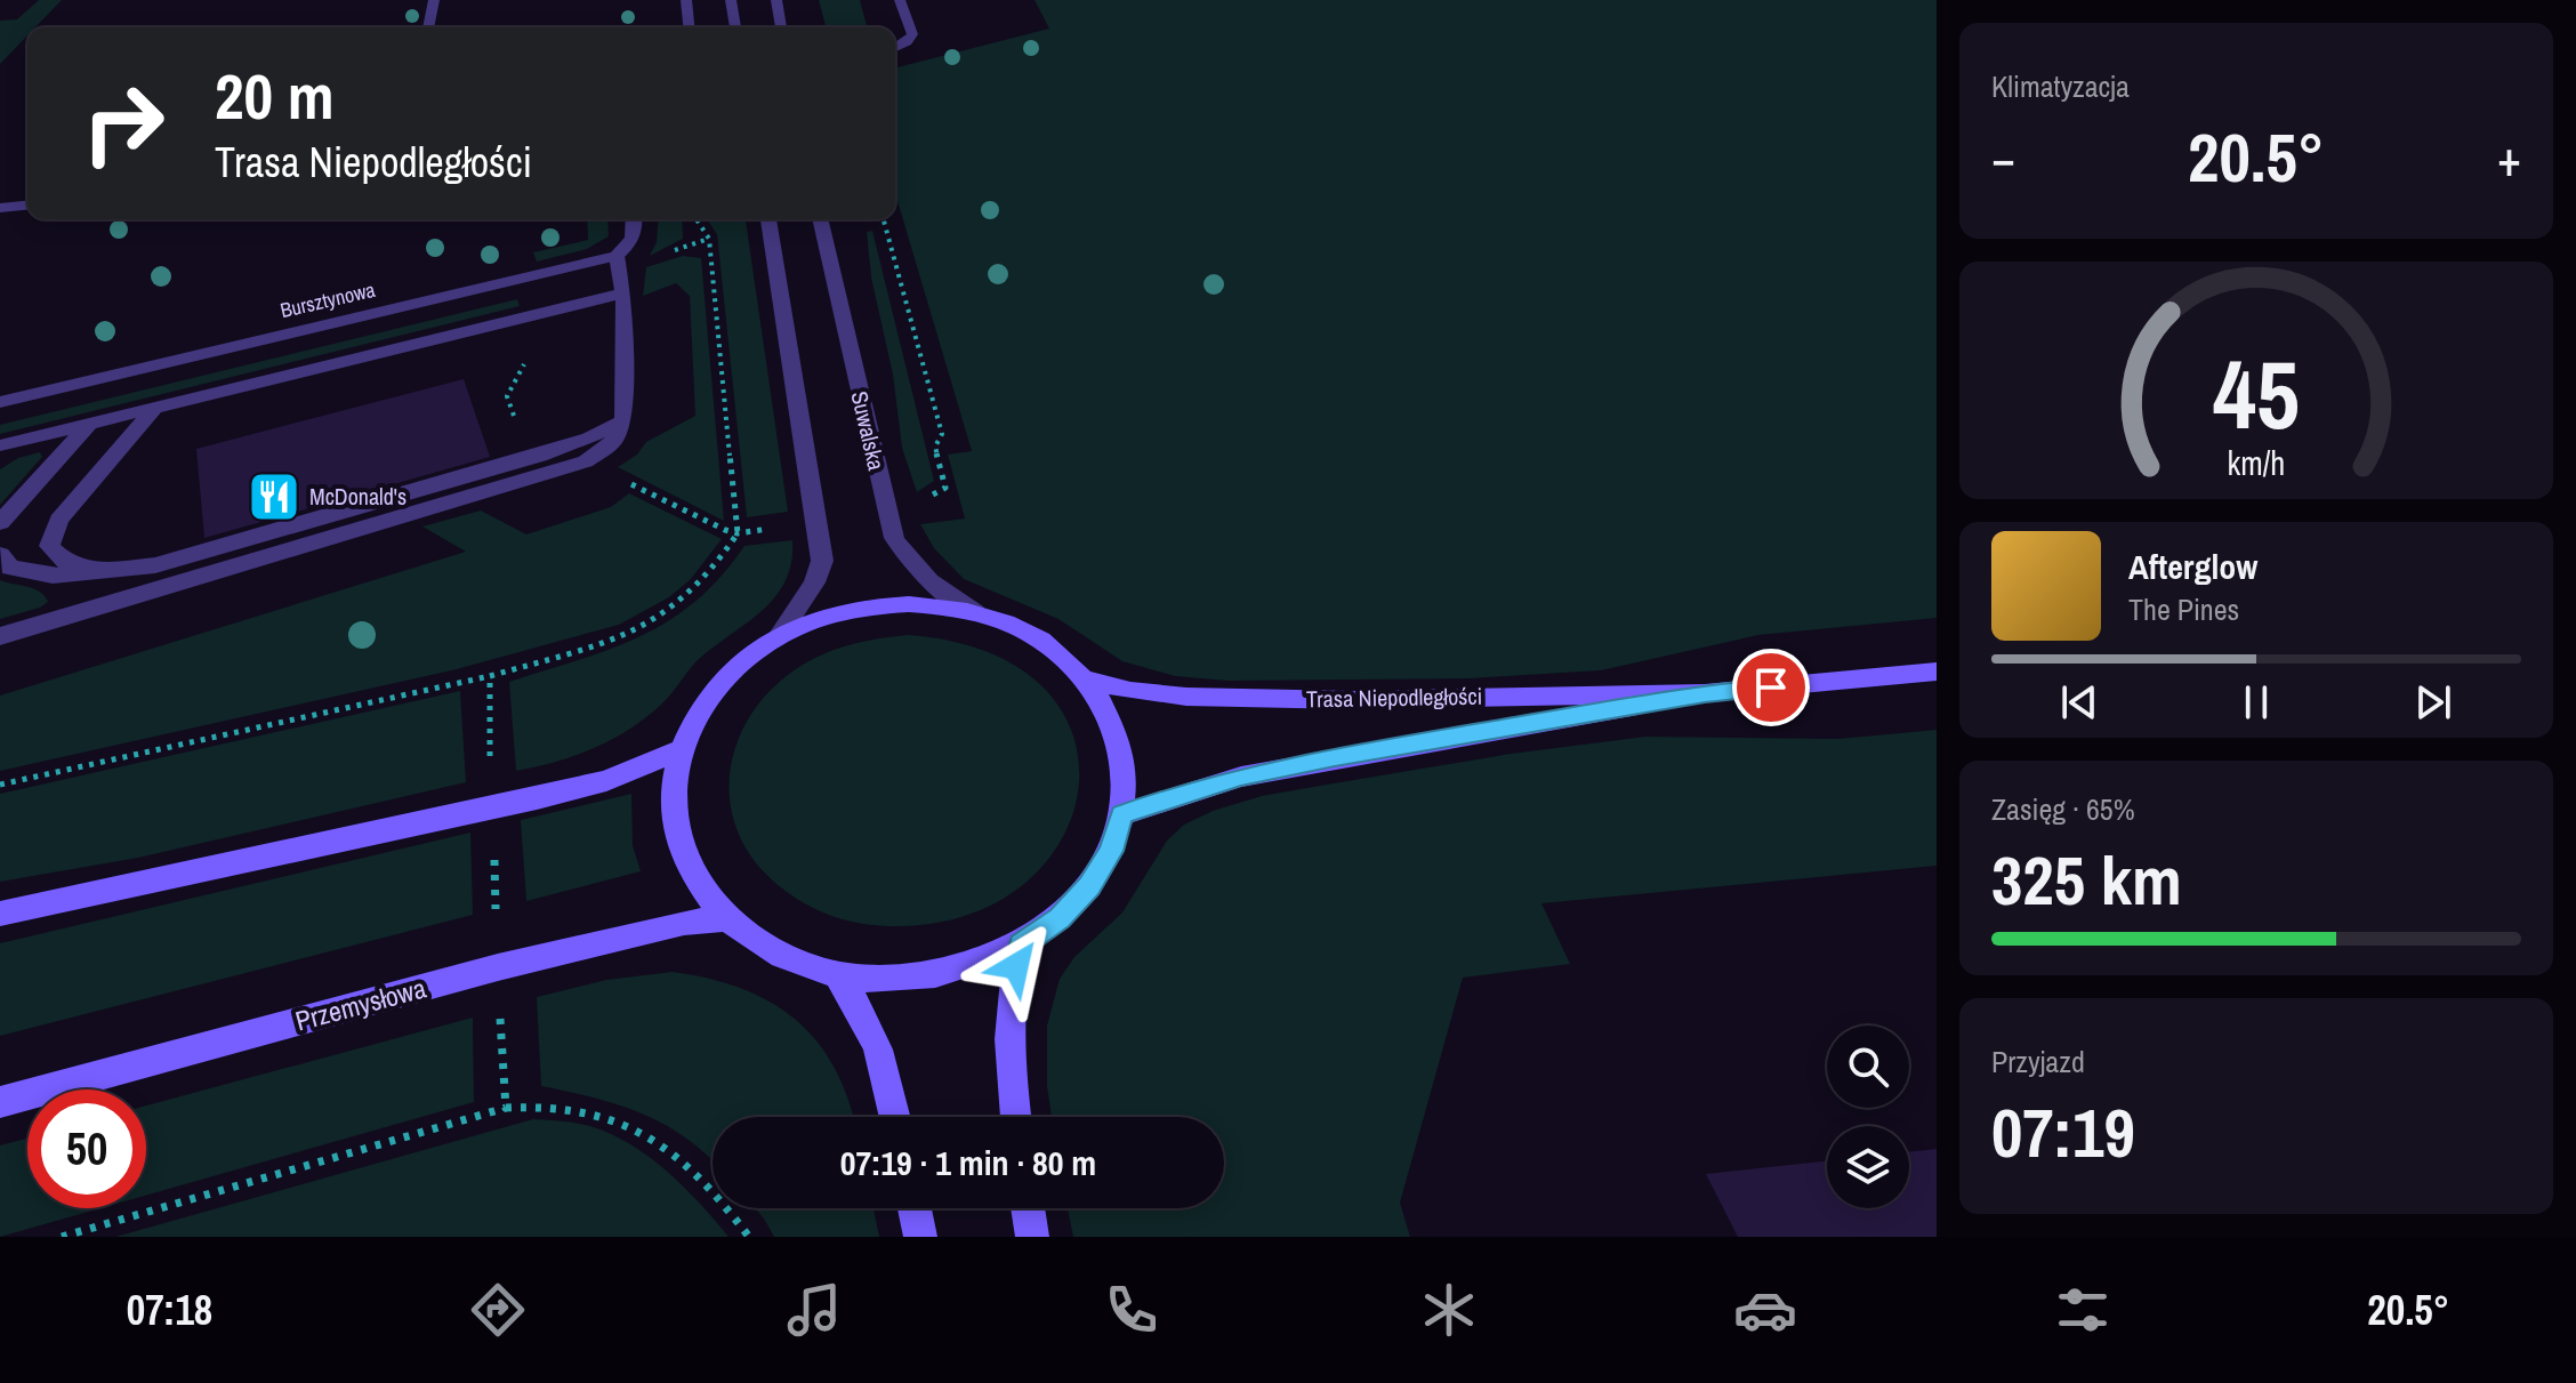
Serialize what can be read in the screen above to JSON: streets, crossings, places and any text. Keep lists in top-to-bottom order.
{
  "streets": {
    "main road": ["Trasa Niepodległości", "Przemysłowa"],
    "street": ["Bursztynowa", "Suwalska"]
  },
  "places": {
    "restaurant": ["McDonald's"]
  },
  "page": {
    "tile": [
      "Klimatyzacja",
      ["Zasięg · 65%", "325 km"],
      ["Przyjazd", "07:19"]
    ],
    "turn": ["20 m", "Trasa Niepodległości"],
    "heat": ["−", "20.5°", "+"],
    "song": ["Afterglow", "The Pines"],
    "limit": "50",
    "trip": "07:19 · 1 min · 80 m",
    "tabs": ["07:18", "20.5°"],
    "gauge": ["45", "km/h"]
  }
}
